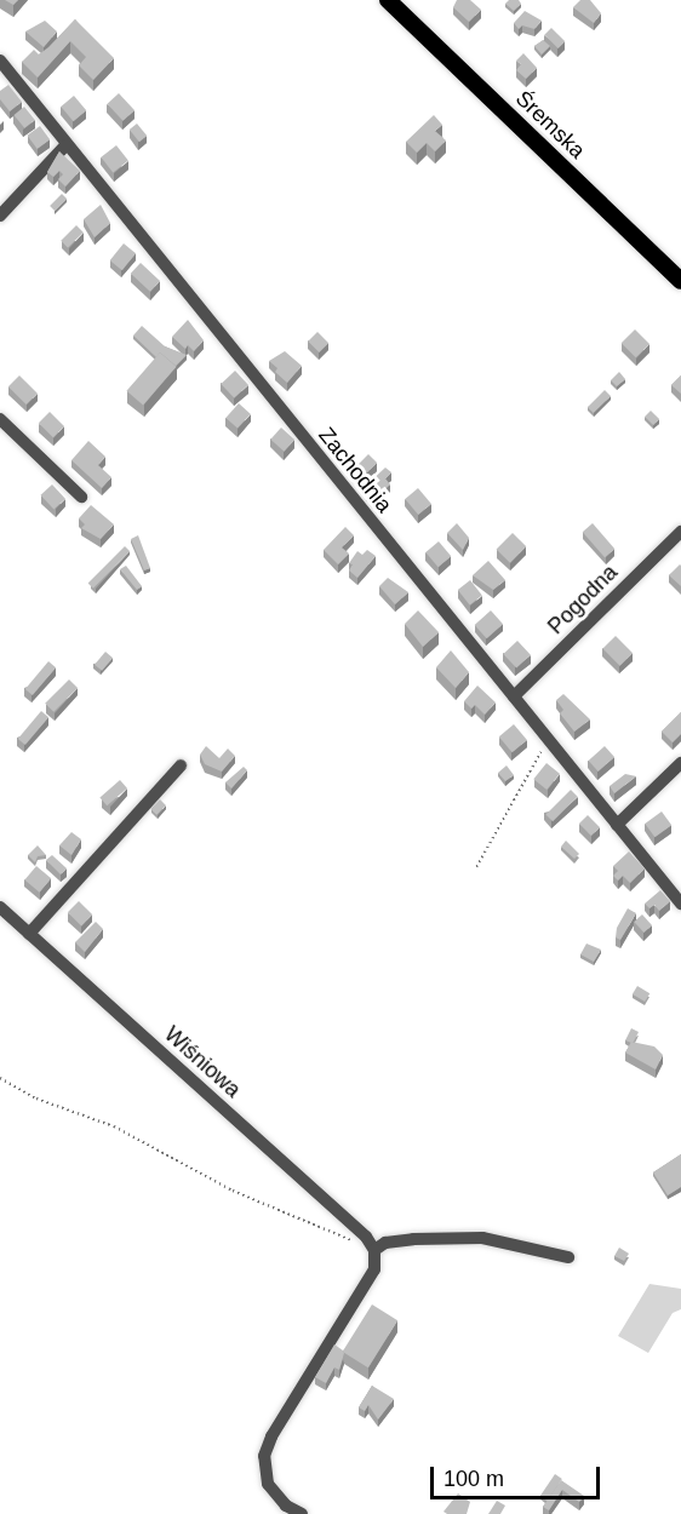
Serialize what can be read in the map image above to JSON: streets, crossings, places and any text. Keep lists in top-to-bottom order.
{
  "streets": {
    "main road": ["Śremska"],
    "street": ["Zachodnia", "Pogodna", "Wiśniowa"]
  },
  "crossings": [
    ["Zachodnia", "Pogodna"]
  ],
  "scale_bar": "100 m"
}
